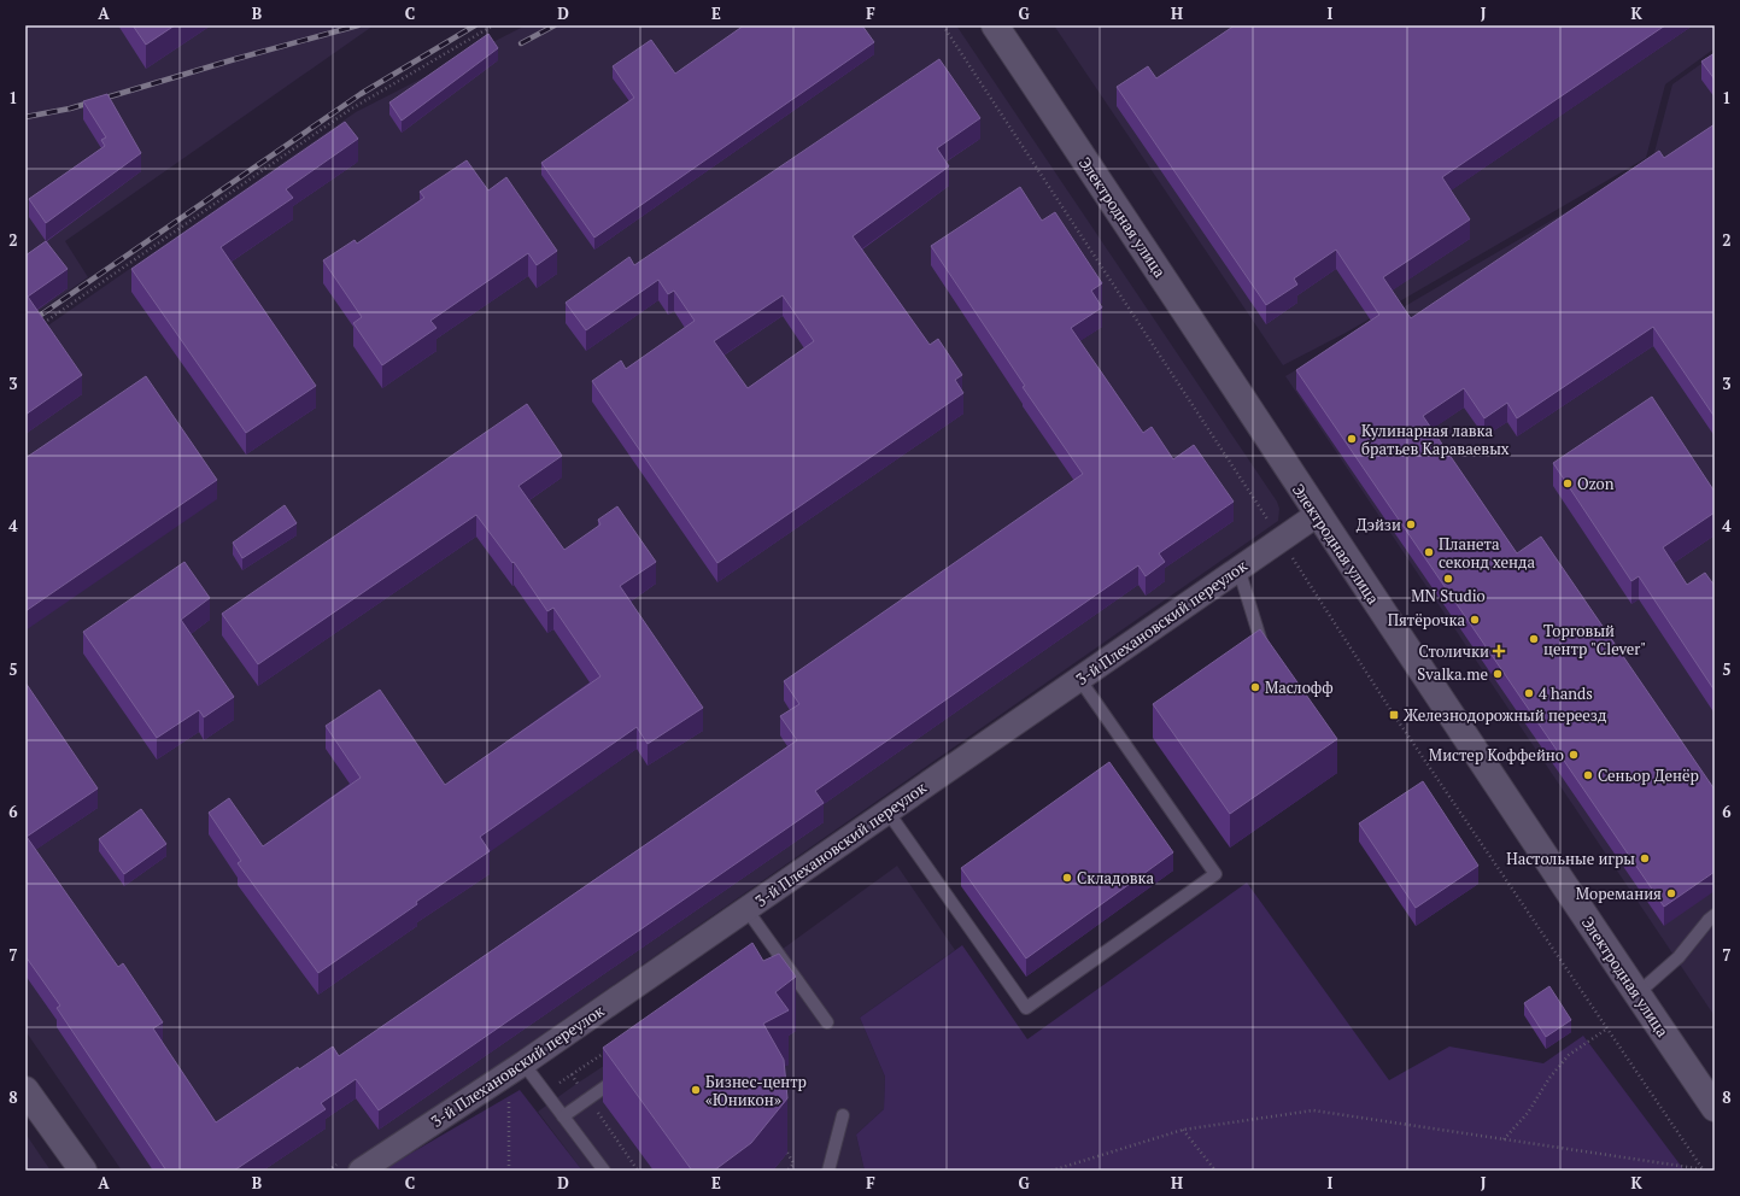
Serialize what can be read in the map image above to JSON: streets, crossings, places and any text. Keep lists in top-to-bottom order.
{
  "streets": {
    "street": ["Электродная улица", "3-й Плехановский переулок"]
  },
  "crossings": [
    ["Электродная улица", "3-й Плехановский переулок"]
  ],
  "places": {
    "other": [
      "Кулинарная лавка братьев Караваевых",
      "Ozon",
      "Дэйзи",
      "Планета секонд хенда",
      "MN Studio",
      "Пятёрочка",
      "Торговый центр \"Clever\"",
      "Svalka.me",
      "Маслофф",
      "4 hands",
      "Мистер Коффейно",
      "Сеньор Денёр",
      "Настольные игры",
      "Складовка",
      "Моремания",
      "Бизнес-центр «Юникон»"
    ],
    "health": ["Столички"],
    "transit": ["Железнодорожный переезд"]
  },
  "grid": {
    "columns": [
      "A",
      "B",
      "C",
      "D",
      "E",
      "F",
      "G",
      "H",
      "I",
      "J",
      "K"
    ],
    "rows": [
      "1",
      "2",
      "3",
      "4",
      "5",
      "6",
      "7",
      "8"
    ]
  }
}
